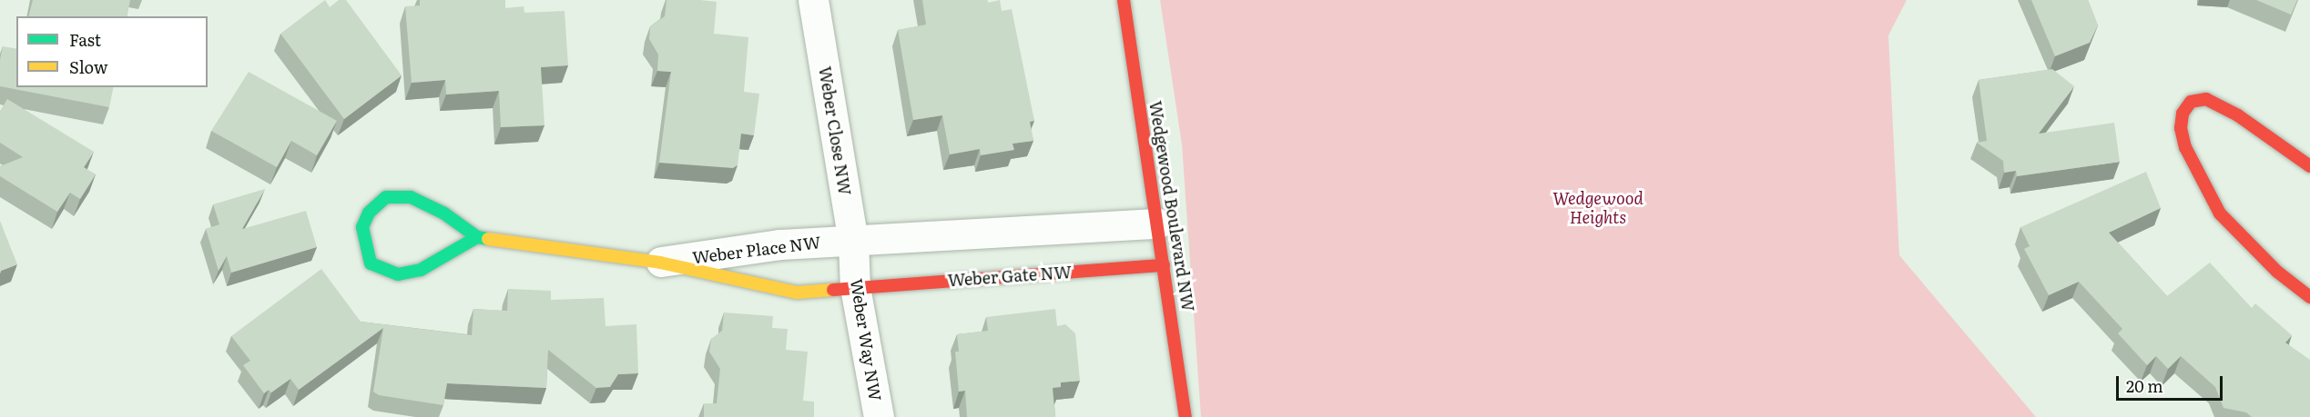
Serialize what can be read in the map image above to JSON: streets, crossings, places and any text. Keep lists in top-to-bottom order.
{
  "streets": {
    "street": [
      "Weber Close NW",
      "Wedgewood Boulevard NW",
      "Weber Place NW",
      "Weber Gate NW",
      "Weber Way NW"
    ]
  },
  "crossings": [
    ["Weber Close NW", "Weber Place NW"],
    ["Weber Close NW", "Weber Gate NW"],
    ["Weber Close NW", "Weber Way NW"],
    ["Wedgewood Boulevard NW", "Weber Gate NW"],
    ["Weber Place NW", "Weber Gate NW"],
    ["Weber Place NW", "Weber Way NW"],
    ["Weber Gate NW", "Weber Way NW"]
  ],
  "parks": ["Wedgewood Heights"],
  "legend": ["Fast", "Slow"],
  "scale_bar": "20 m"
}
